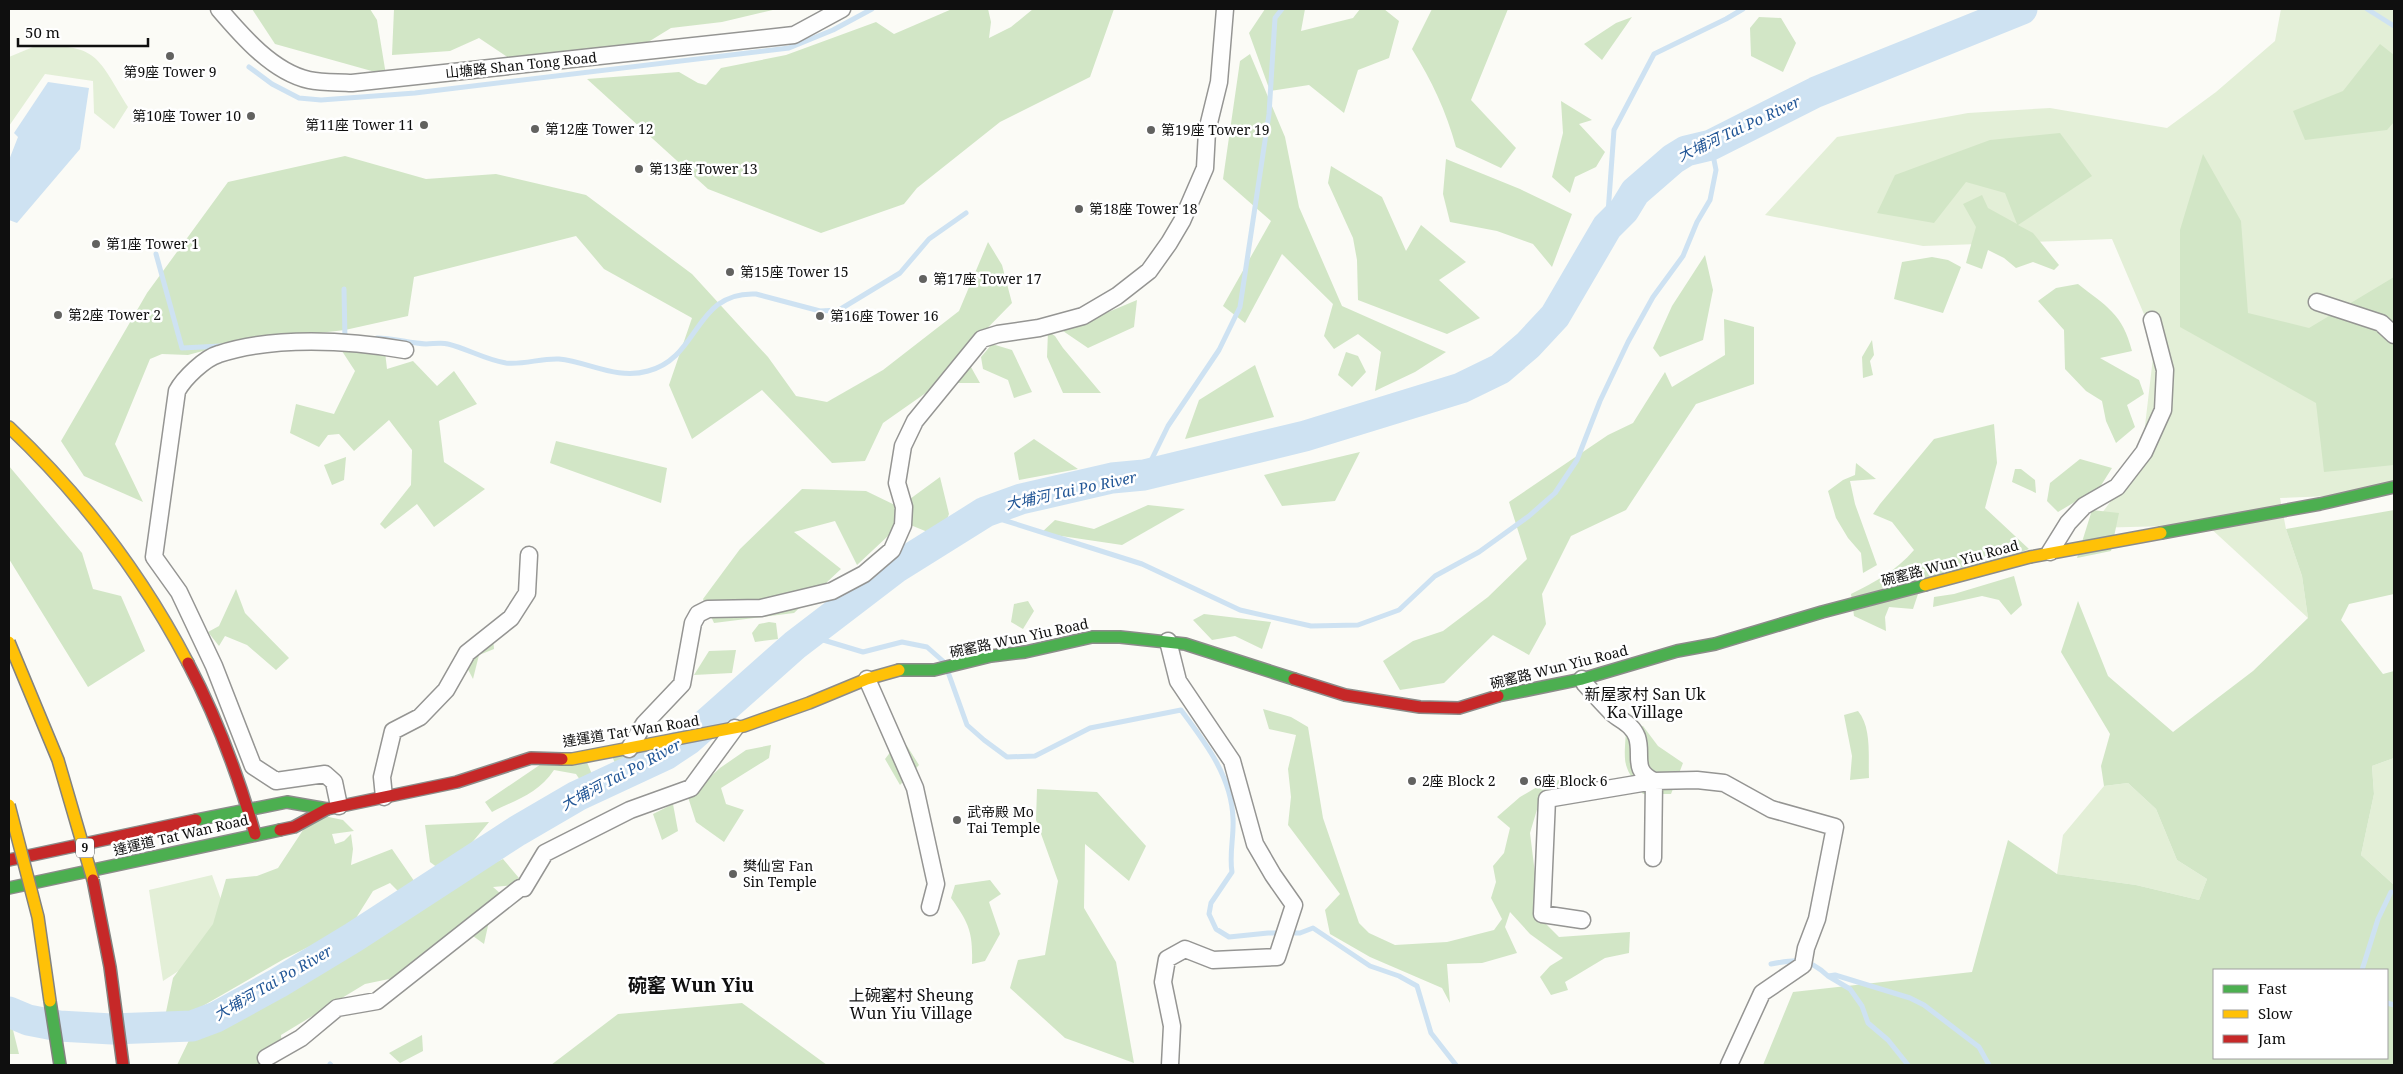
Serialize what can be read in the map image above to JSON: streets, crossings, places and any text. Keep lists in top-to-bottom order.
{
  "streets": {
    "main road": ["碗窰路 Wun Yiu Road", "達運道 Tat Wan Road", "9"],
    "street": ["山塘路 Shan Tong Road"]
  },
  "crossings": [
    ["碗窰路 Wun Yiu Road", "達運道 Tat Wan Road"]
  ],
  "districts": ["新屋家村 San Uk Ka Village", "碗窰 Wun Yiu", "上碗窰村 Sheung Wun Yiu Village"],
  "water": ["大埔河 Tai Po River"],
  "places": [
    "第9座 Tower 9",
    "第10座 Tower 10",
    "第11座 Tower 11",
    "第12座 Tower 12",
    "第19座 Tower 19",
    "第13座 Tower 13",
    "第18座 Tower 18",
    "第1座 Tower 1",
    "第15座 Tower 15",
    "第17座 Tower 17",
    "第2座 Tower 2",
    "第16座 Tower 16",
    "2座 Block 2",
    "6座 Block 6",
    "武帝殿 Mo Tai Temple",
    "樊仙宮 Fan Sin Temple"
  ],
  "legend": ["Fast", "Slow", "Jam"],
  "scale_bar": "50 m"
}
